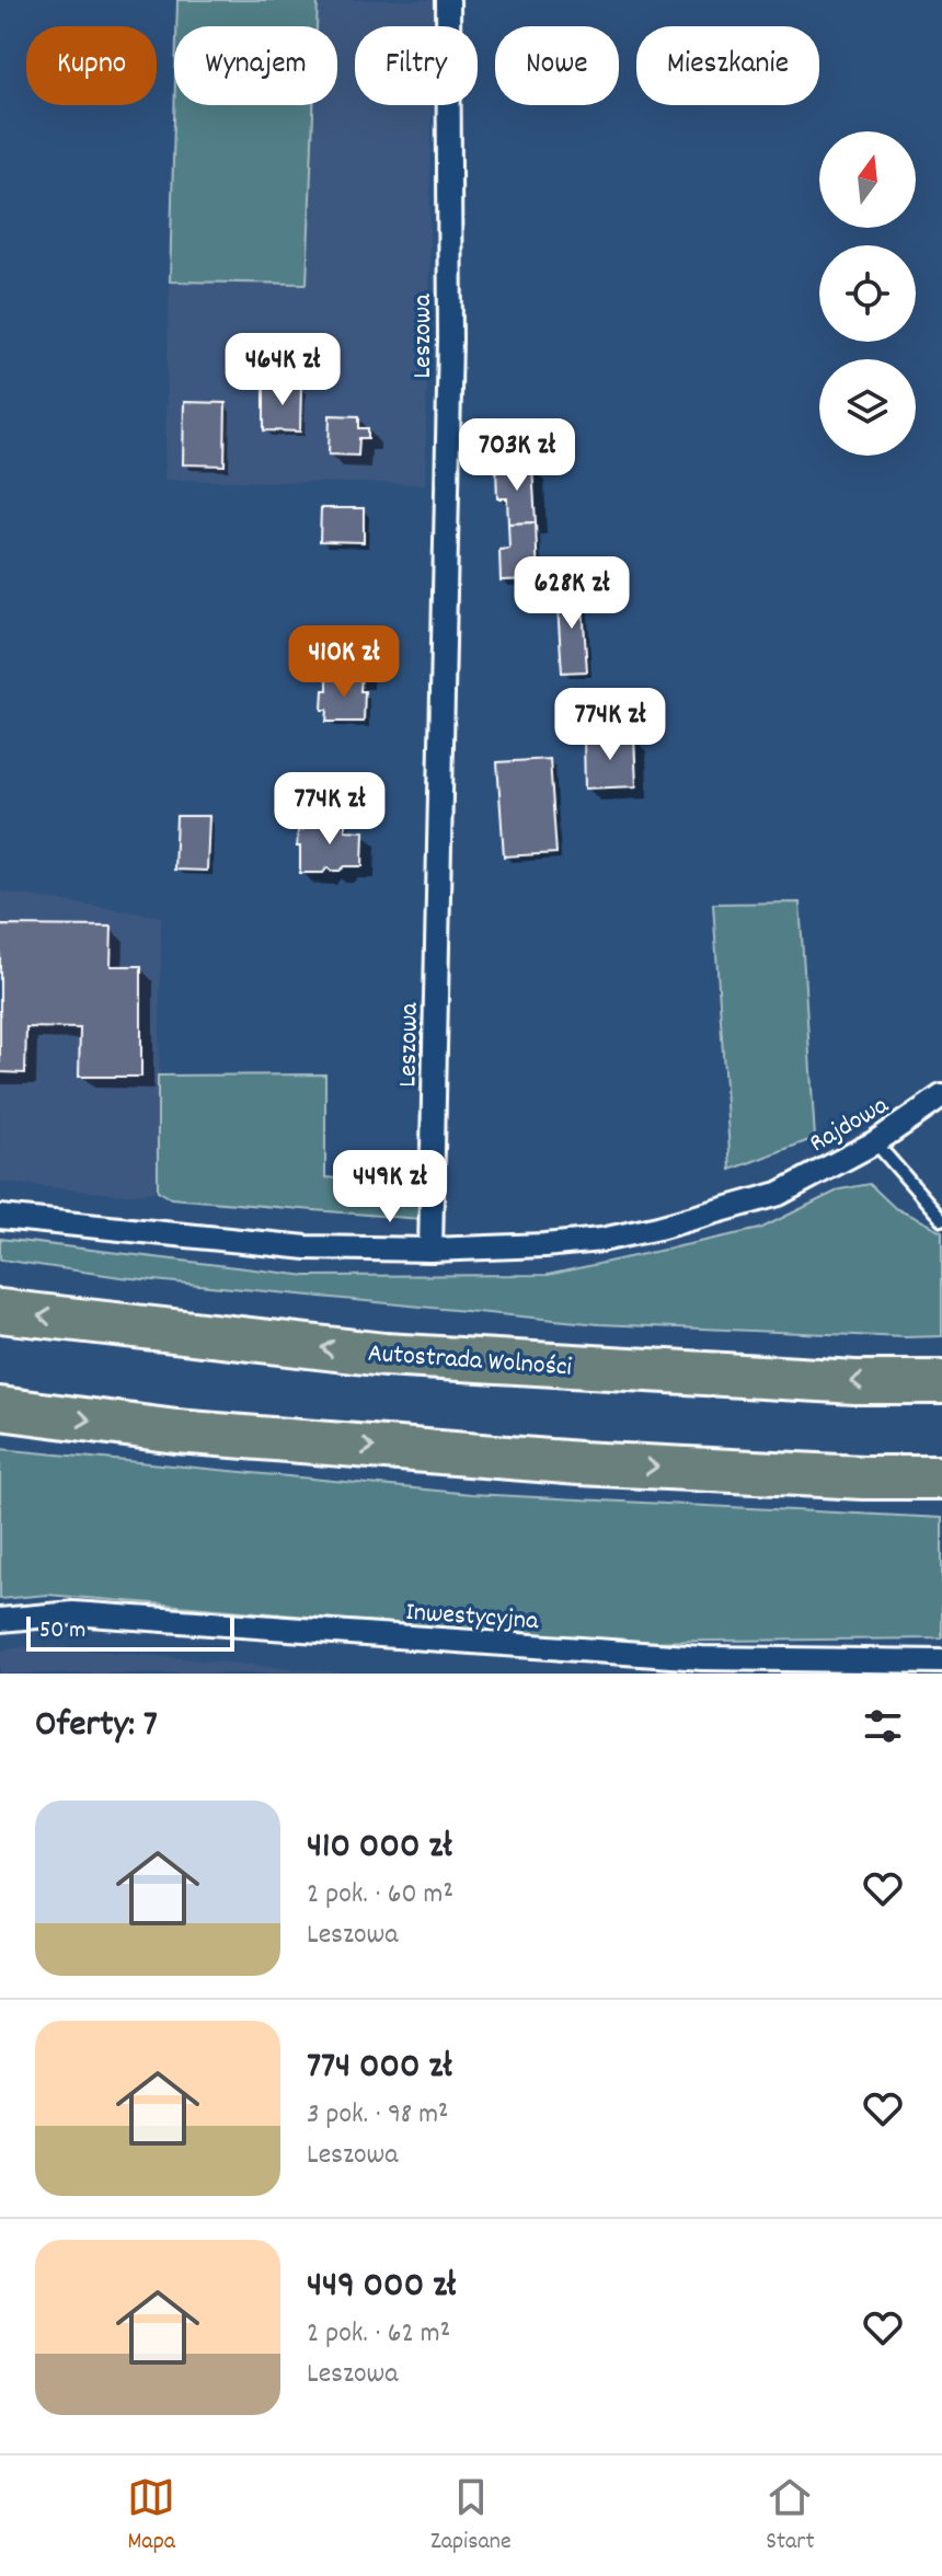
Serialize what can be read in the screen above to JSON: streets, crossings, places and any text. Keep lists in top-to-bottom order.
{
  "streets": {
    "highway": ["Autostrada Wolności"],
    "street": ["Leszowa", "Rajdowa", "Inwestycyjna"]
  },
  "crossings": [
    ["Leszowa", "Rajdowa"]
  ],
  "scale_bar": "50 m",
  "north": "top",
  "page": {
    "chip": [
      "Kupno",
      "Wynajem",
      "Filtry",
      "Nowe",
      "Mieszkanie"
    ],
    "price": [
      "464K zł",
      "703K zł",
      "628K zł",
      "410K zł",
      "774K zł",
      "774K zł",
      "449K zł"
    ],
    "scale": "50 m",
    "heading": "Oferty: 7",
    "list": [
      {
        "name": "410 000 zł",
        "note": "2 pok. · 60 m² · Leszowa"
      },
      {
        "name": "774 000 zł",
        "note": "3 pok. · 98 m² · Leszowa"
      },
      {
        "name": "449 000 zł",
        "note": "2 pok. · 62 m² · Leszowa"
      }
    ],
    "tabs": ["Mapa", "Zapisane", "Start"]
  }
}
